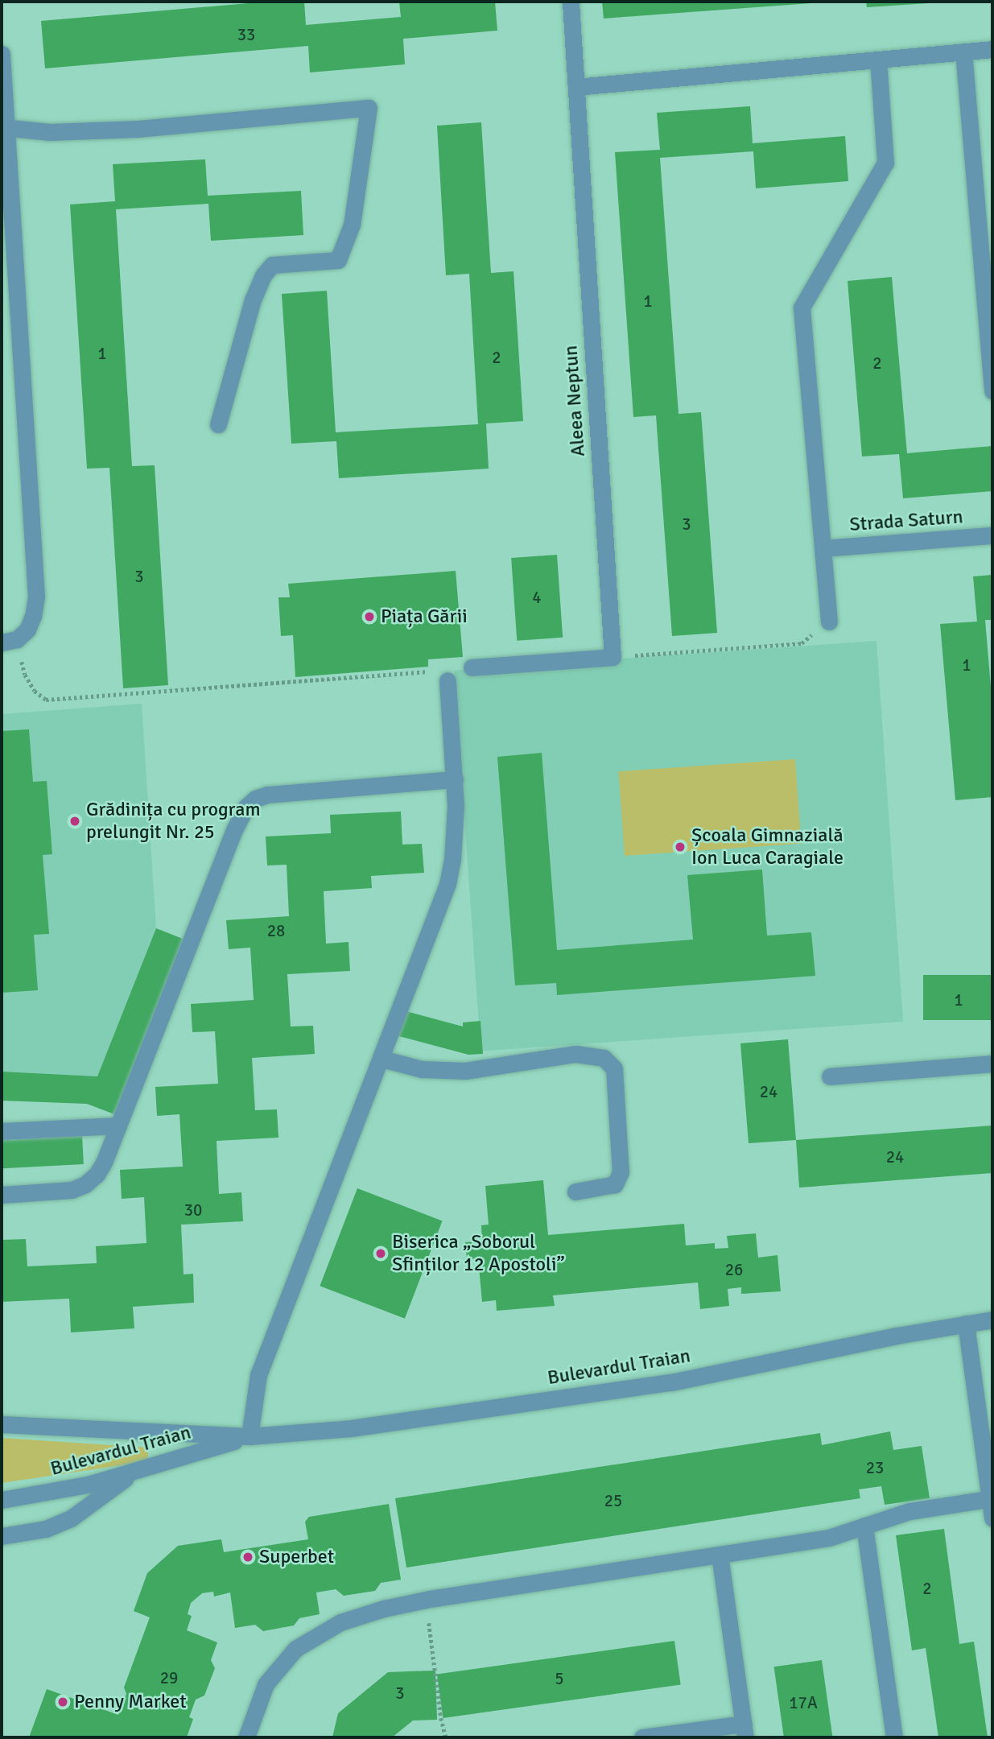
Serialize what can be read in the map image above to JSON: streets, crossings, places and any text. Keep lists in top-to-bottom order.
{
  "streets": {
    "street": ["Aleea Neptun", "Strada Saturn", "Bulevardul Traian"]
  },
  "places": [
    "Piața Gării",
    "Grădinița cu program prelungit Nr. 25",
    "Școala Gimnazială Ion Luca Caragiale",
    "Biserica „Soborul Sfinților 12 Apostoli”",
    "Superbet",
    "Penny Market"
  ],
  "house_numbers": [
    "33",
    "1",
    "1",
    "2",
    "2",
    "3",
    "3",
    "4",
    "1",
    "28",
    "1",
    "24",
    "24",
    "30",
    "26",
    "23",
    "25",
    "2",
    "29",
    "5",
    "3",
    "17A"
  ]
}
